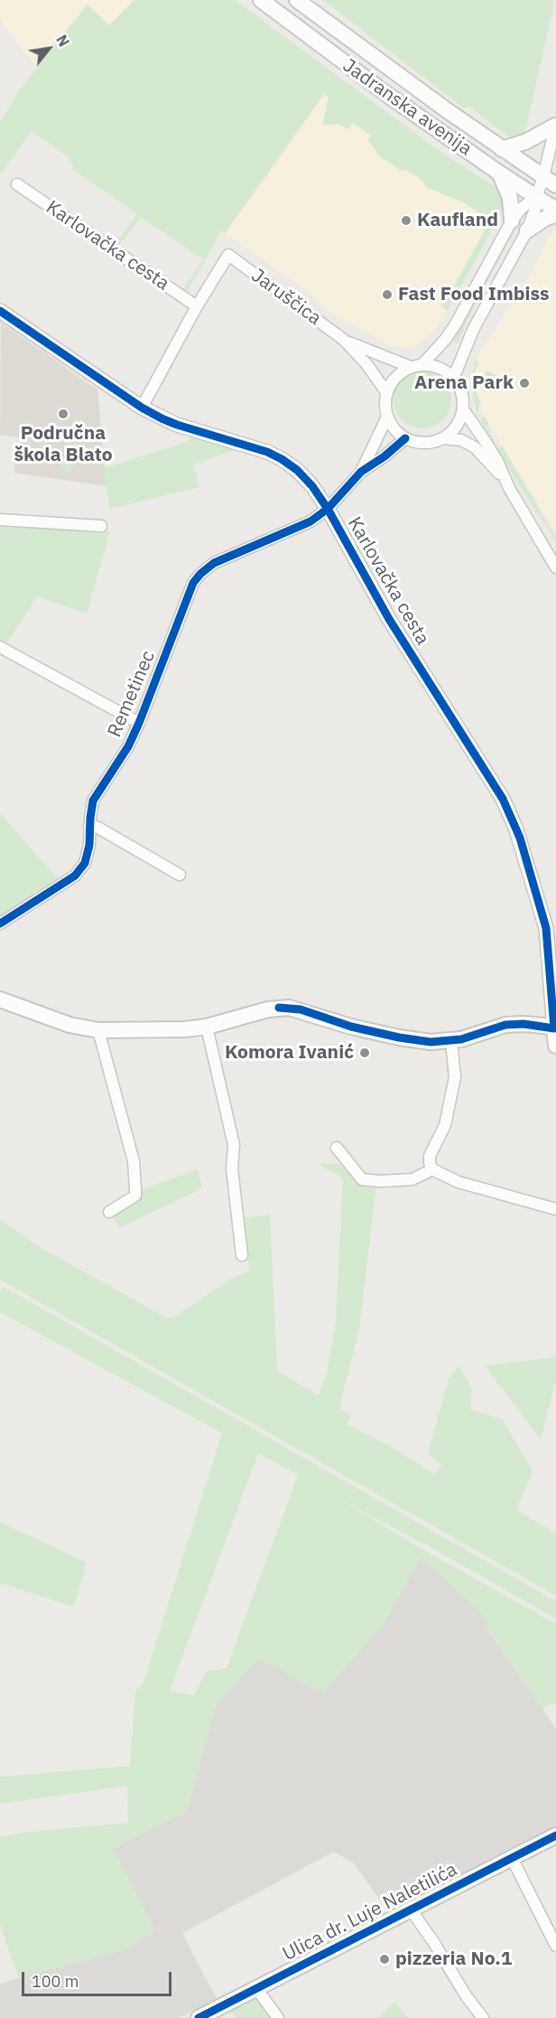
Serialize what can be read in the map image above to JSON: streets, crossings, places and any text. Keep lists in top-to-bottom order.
{
  "streets": {
    "main road": ["Jadranska avenija", "Karlovačka cesta", "Ulica dr. Luje Naletilića"],
    "street": ["Jaruščica", "Remetinec"]
  },
  "crossings": [
    ["Karlovačka cesta", "Jaruščica"],
    ["Karlovačka cesta", "Remetinec"]
  ],
  "places": [
    "Kaufland",
    "Fast Food Imbiss",
    "Arena Park",
    "Područna škola Blato",
    "Komora Ivanić",
    "pizzeria No.1"
  ],
  "scale_bar": "100 m",
  "north": "top right"
}
